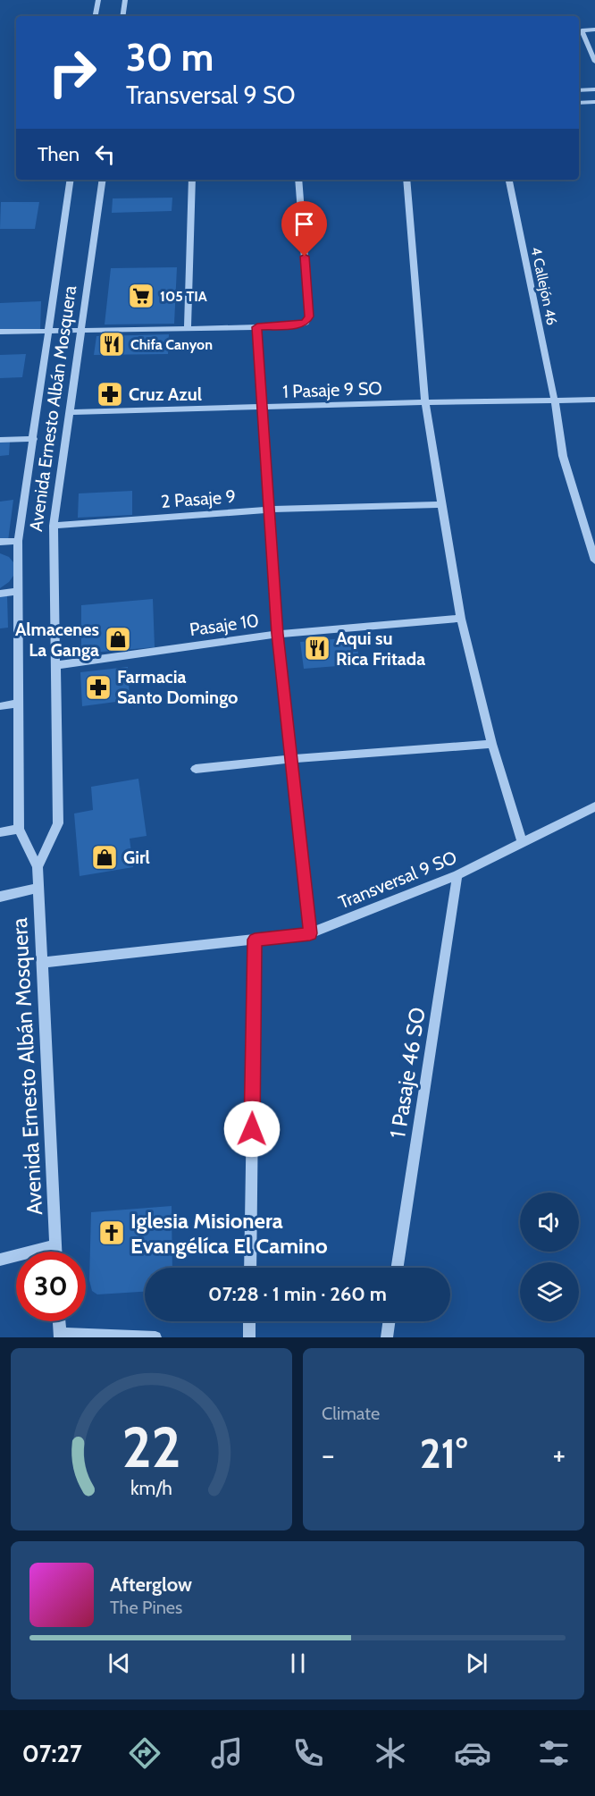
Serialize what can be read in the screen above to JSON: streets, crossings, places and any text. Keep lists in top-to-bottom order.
{
  "streets": {
    "street": [
      "4 Callejón 46",
      "1 Pasaje 9 SO",
      "Avenida Ernesto Albán Mosquera",
      "2 Pasaje 9",
      "Pasaje 10",
      "Transversal 9 SO",
      "1 Pasaje 46 SO"
    ]
  },
  "crossings": [
    ["4 Callejón 46", "1 Pasaje 9 SO"],
    ["1 Pasaje 9 SO", "Avenida Ernesto Albán Mosquera"],
    ["Avenida Ernesto Albán Mosquera", "2 Pasaje 9"],
    ["Avenida Ernesto Albán Mosquera", "Pasaje 10"],
    ["Avenida Ernesto Albán Mosquera", "Transversal 9 SO"],
    ["Transversal 9 SO", "1 Pasaje 46 SO"]
  ],
  "places": {
    "supermarket": ["105 TIA"],
    "restaurant": ["Chifa Canyon", "Aqui su Rica Fritada"],
    "pharmacy": ["Cruz Azul", "Farmacia Santo Domingo"],
    "shop": ["Almacenes La Ganga", "Girl"],
    "church": ["Iglesia Misionera Evangélíca El Camino"]
  },
  "page": {
    "turn": ["30 m", "Transversal 9 SO"],
    "then": "Then",
    "limit": "30",
    "trip": "07:28 · 1 min · 260 m",
    "tile": "Climate",
    "heat": ["−", "21°", "+"],
    "song": ["Afterglow", "The Pines"],
    "tabs": "07:27",
    "gauge": ["22", "km/h"]
  }
}
